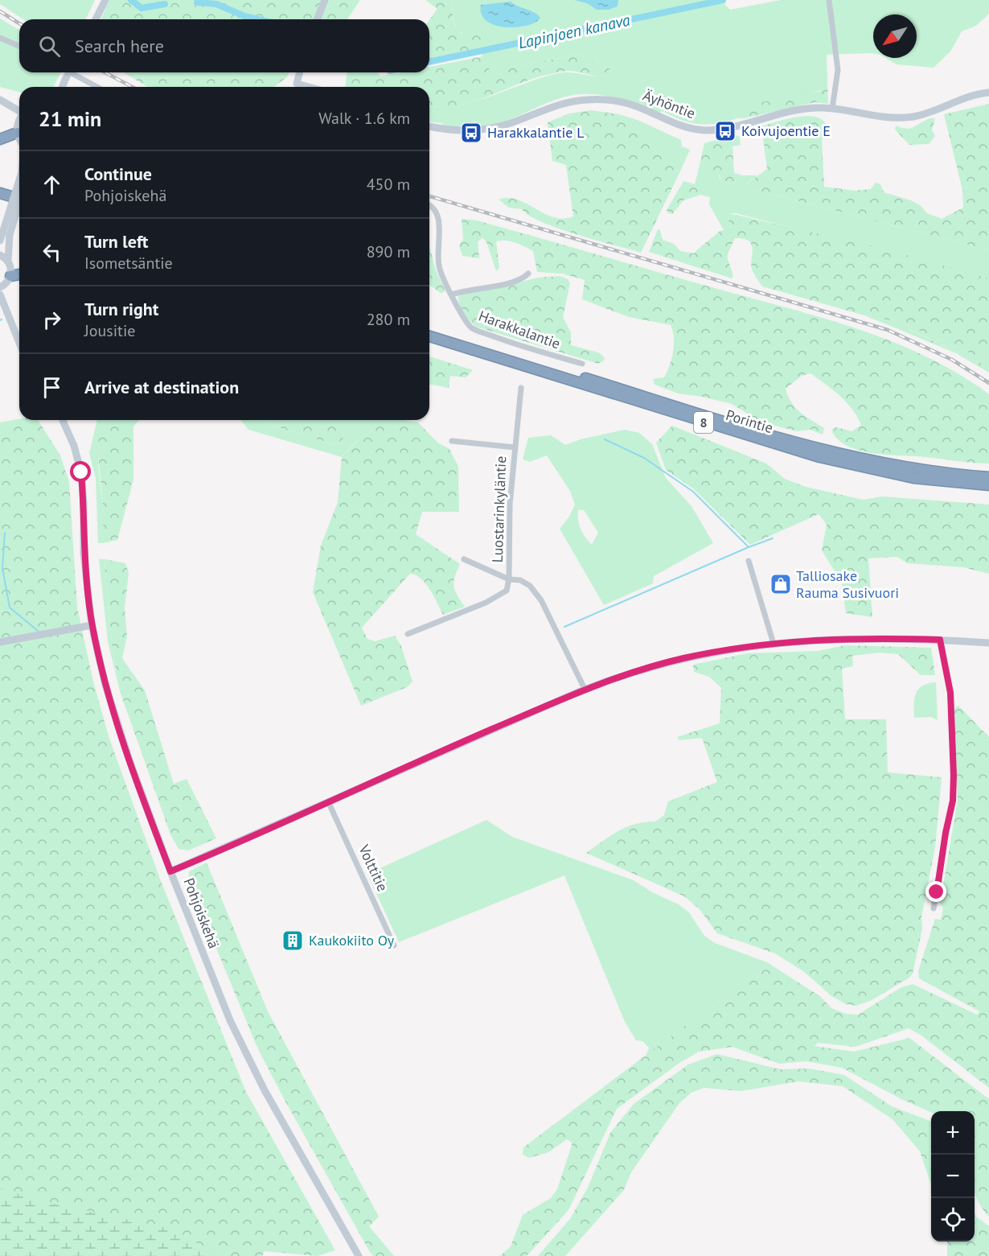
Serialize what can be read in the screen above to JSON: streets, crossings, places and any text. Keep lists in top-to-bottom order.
{
  "streets": {
    "highway": ["Porintie", "8"],
    "main road": ["Äyhöntie", "Pohjoiskehä"],
    "street": ["Harakkalantie", "Luostarinkyläntie", "Volttitie"]
  },
  "water": ["Lapinjoen kanava"],
  "places": {
    "bus stop": ["Koivujoentie E", "Harakkalantie L"],
    "shop": ["Talliosake Rauma Susivuori"],
    "building": ["Kaukokiito Oy"]
  },
  "north": "bottom left",
  "page": {
    "search": "Search here",
    "heading": ["21 min", "Walk · 1.6 km"],
    "list": [
      ["Continue", "Pohjoiskehä", "450 m"],
      ["Turn left", "Isometsäntie", "890 m"],
      ["Turn right", "Jousitie", "280 m"],
      "Arrive at destination"
    ],
    "map_buttons": ["+", "−"]
  }
}
